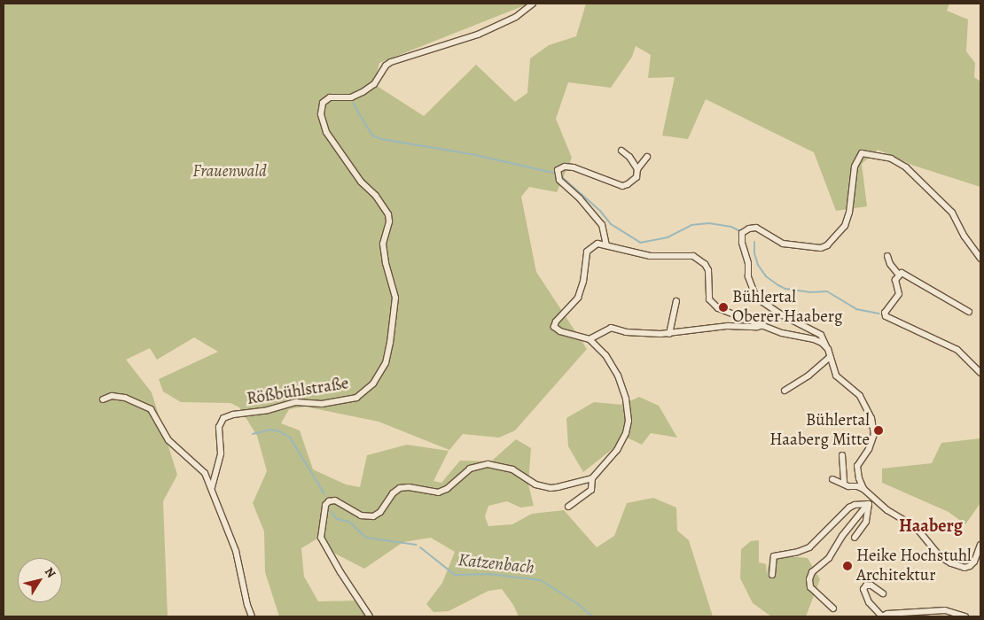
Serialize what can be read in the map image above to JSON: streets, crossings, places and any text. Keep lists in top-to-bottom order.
{
  "streets": {
    "street": ["Rößbühlstraße"]
  },
  "districts": ["Haaberg"],
  "water": ["Katzenbach"],
  "parks": ["Frauenwald"],
  "places": ["Bühlertal Oberer Haaberg", "Bühlertal Haaberg Mitte", "Heike Hochstuhl Architektur"],
  "north": "top right"
}
